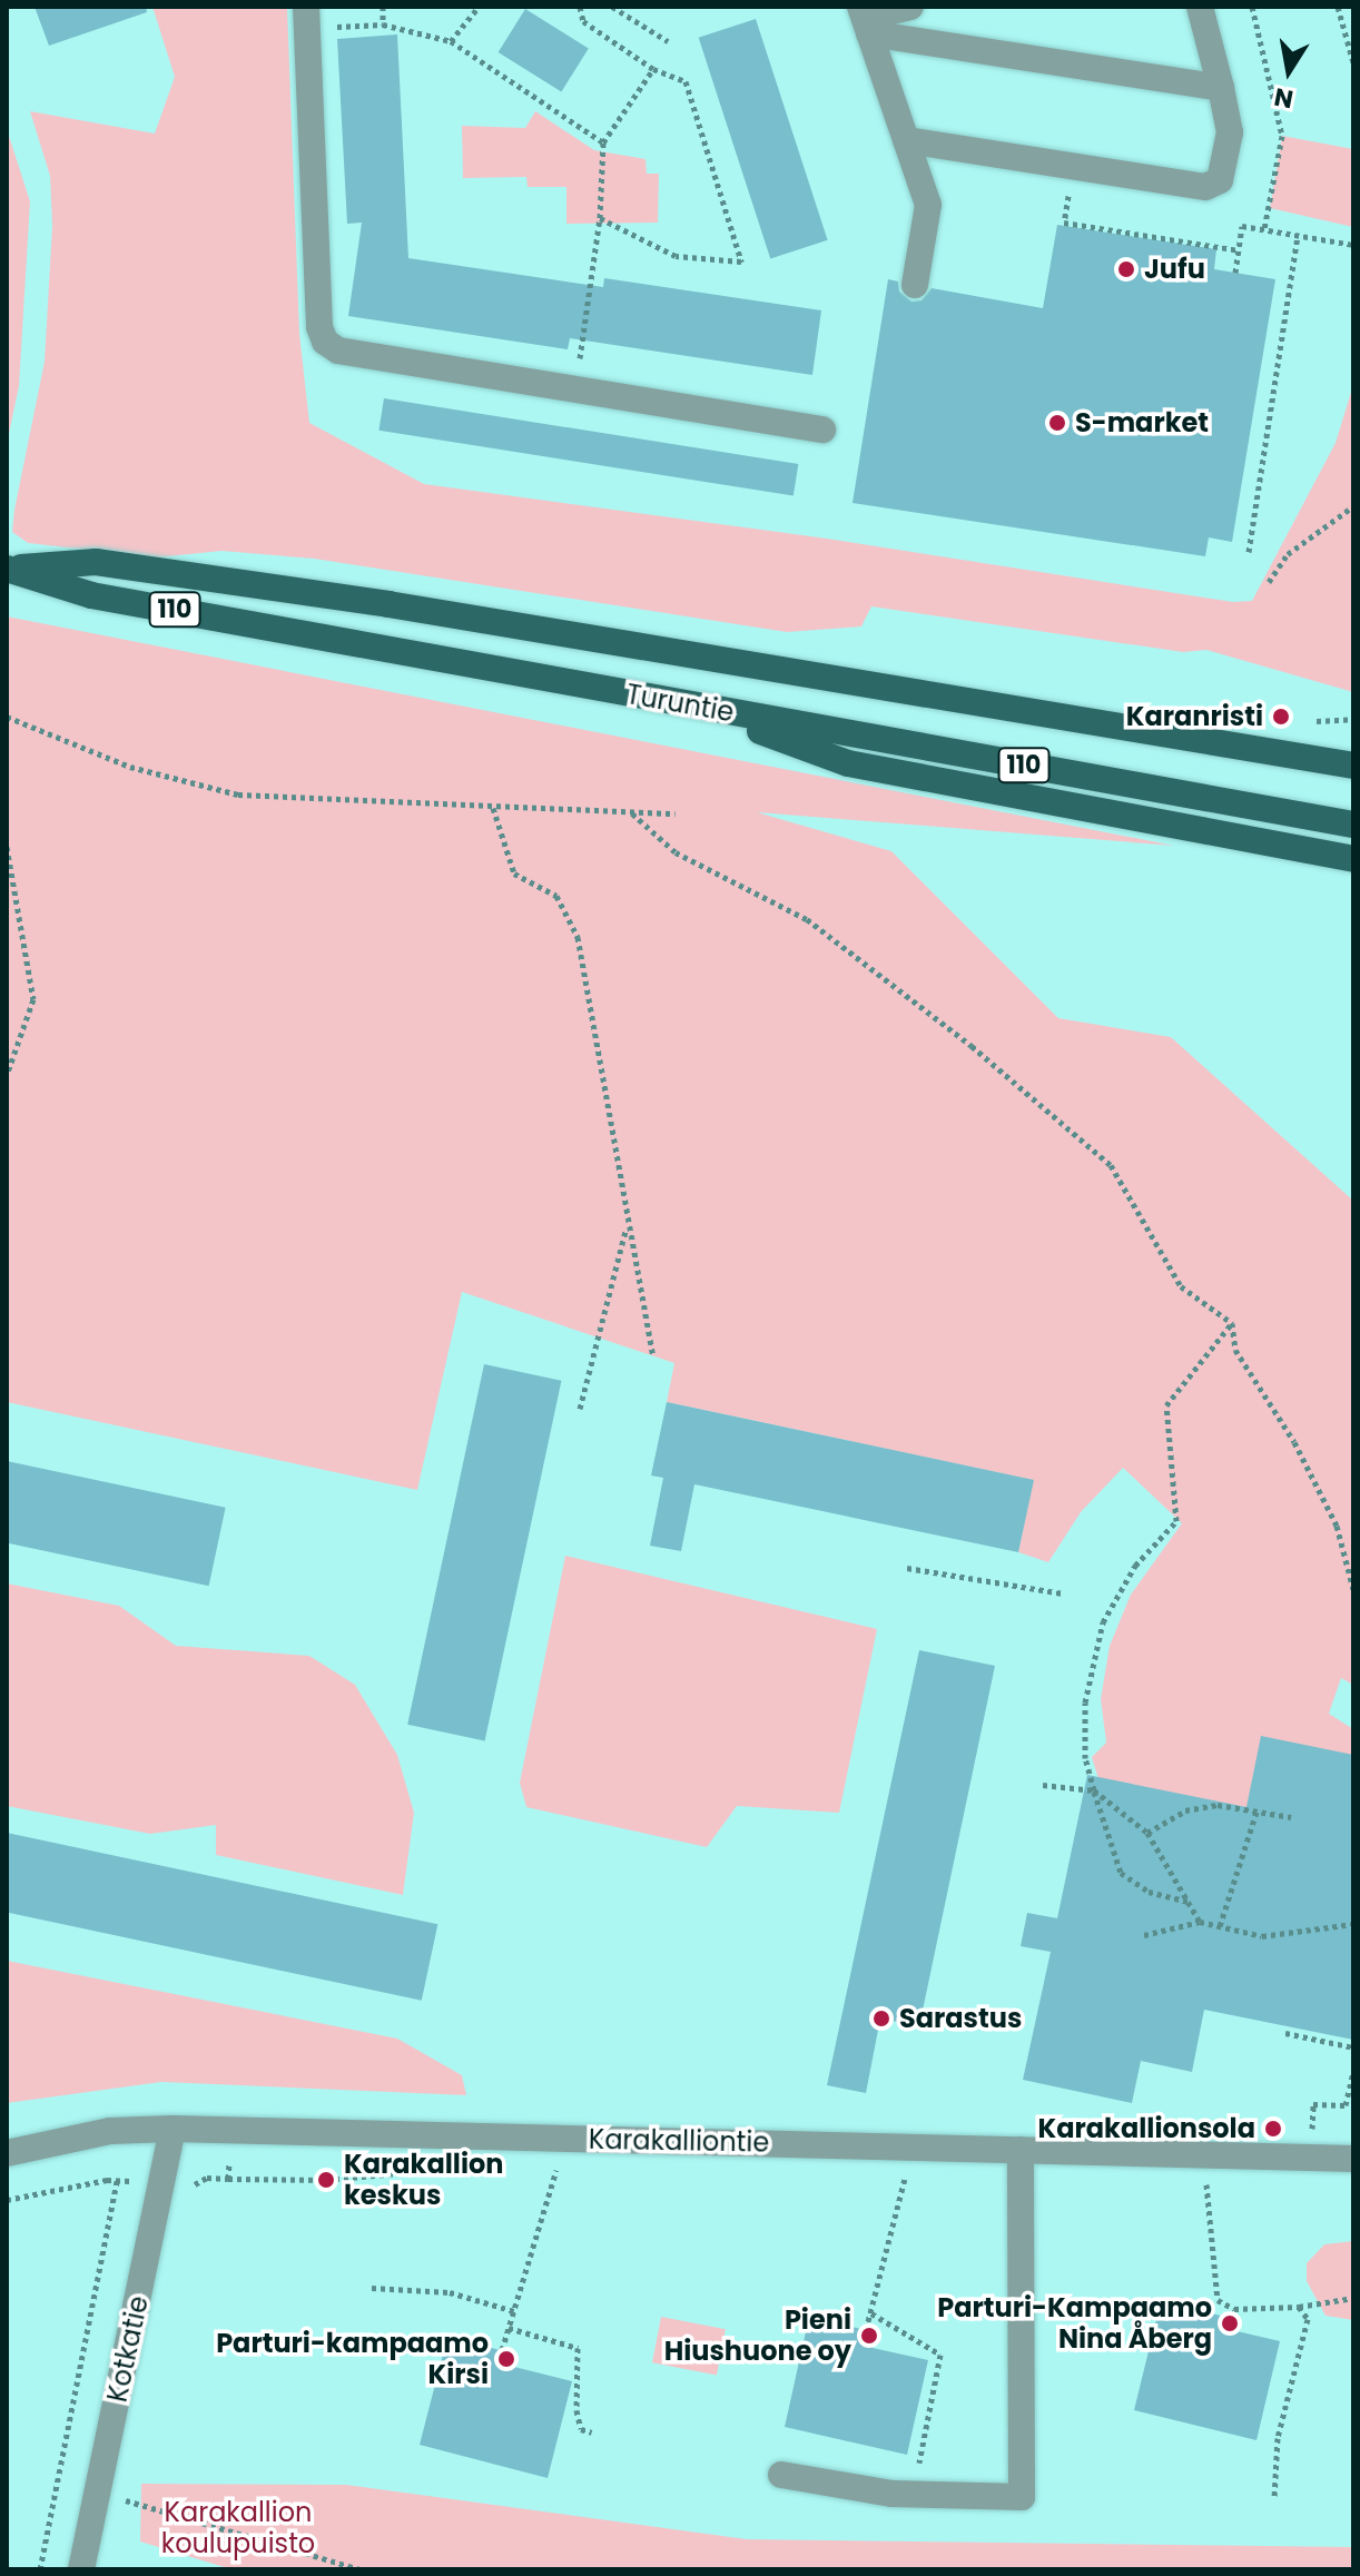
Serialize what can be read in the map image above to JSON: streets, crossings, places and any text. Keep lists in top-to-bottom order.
{
  "streets": {
    "main road": ["110", "Turuntie"],
    "street": ["Karakalliontie", "Kotkatie"]
  },
  "crossings": [
    ["Karakalliontie", "Kotkatie"]
  ],
  "parks": ["Karakallion koulupuisto"],
  "places": [
    "Jufu",
    "S-market",
    "Karanristi",
    "Sarastus",
    "Karakallionsola",
    "Karakallion keskus",
    "Parturi-Kampaamo Nina Åberg",
    "Pieni Hiushuone oy",
    "Parturi-kampaamo Kirsi"
  ],
  "north": "bottom"
}
